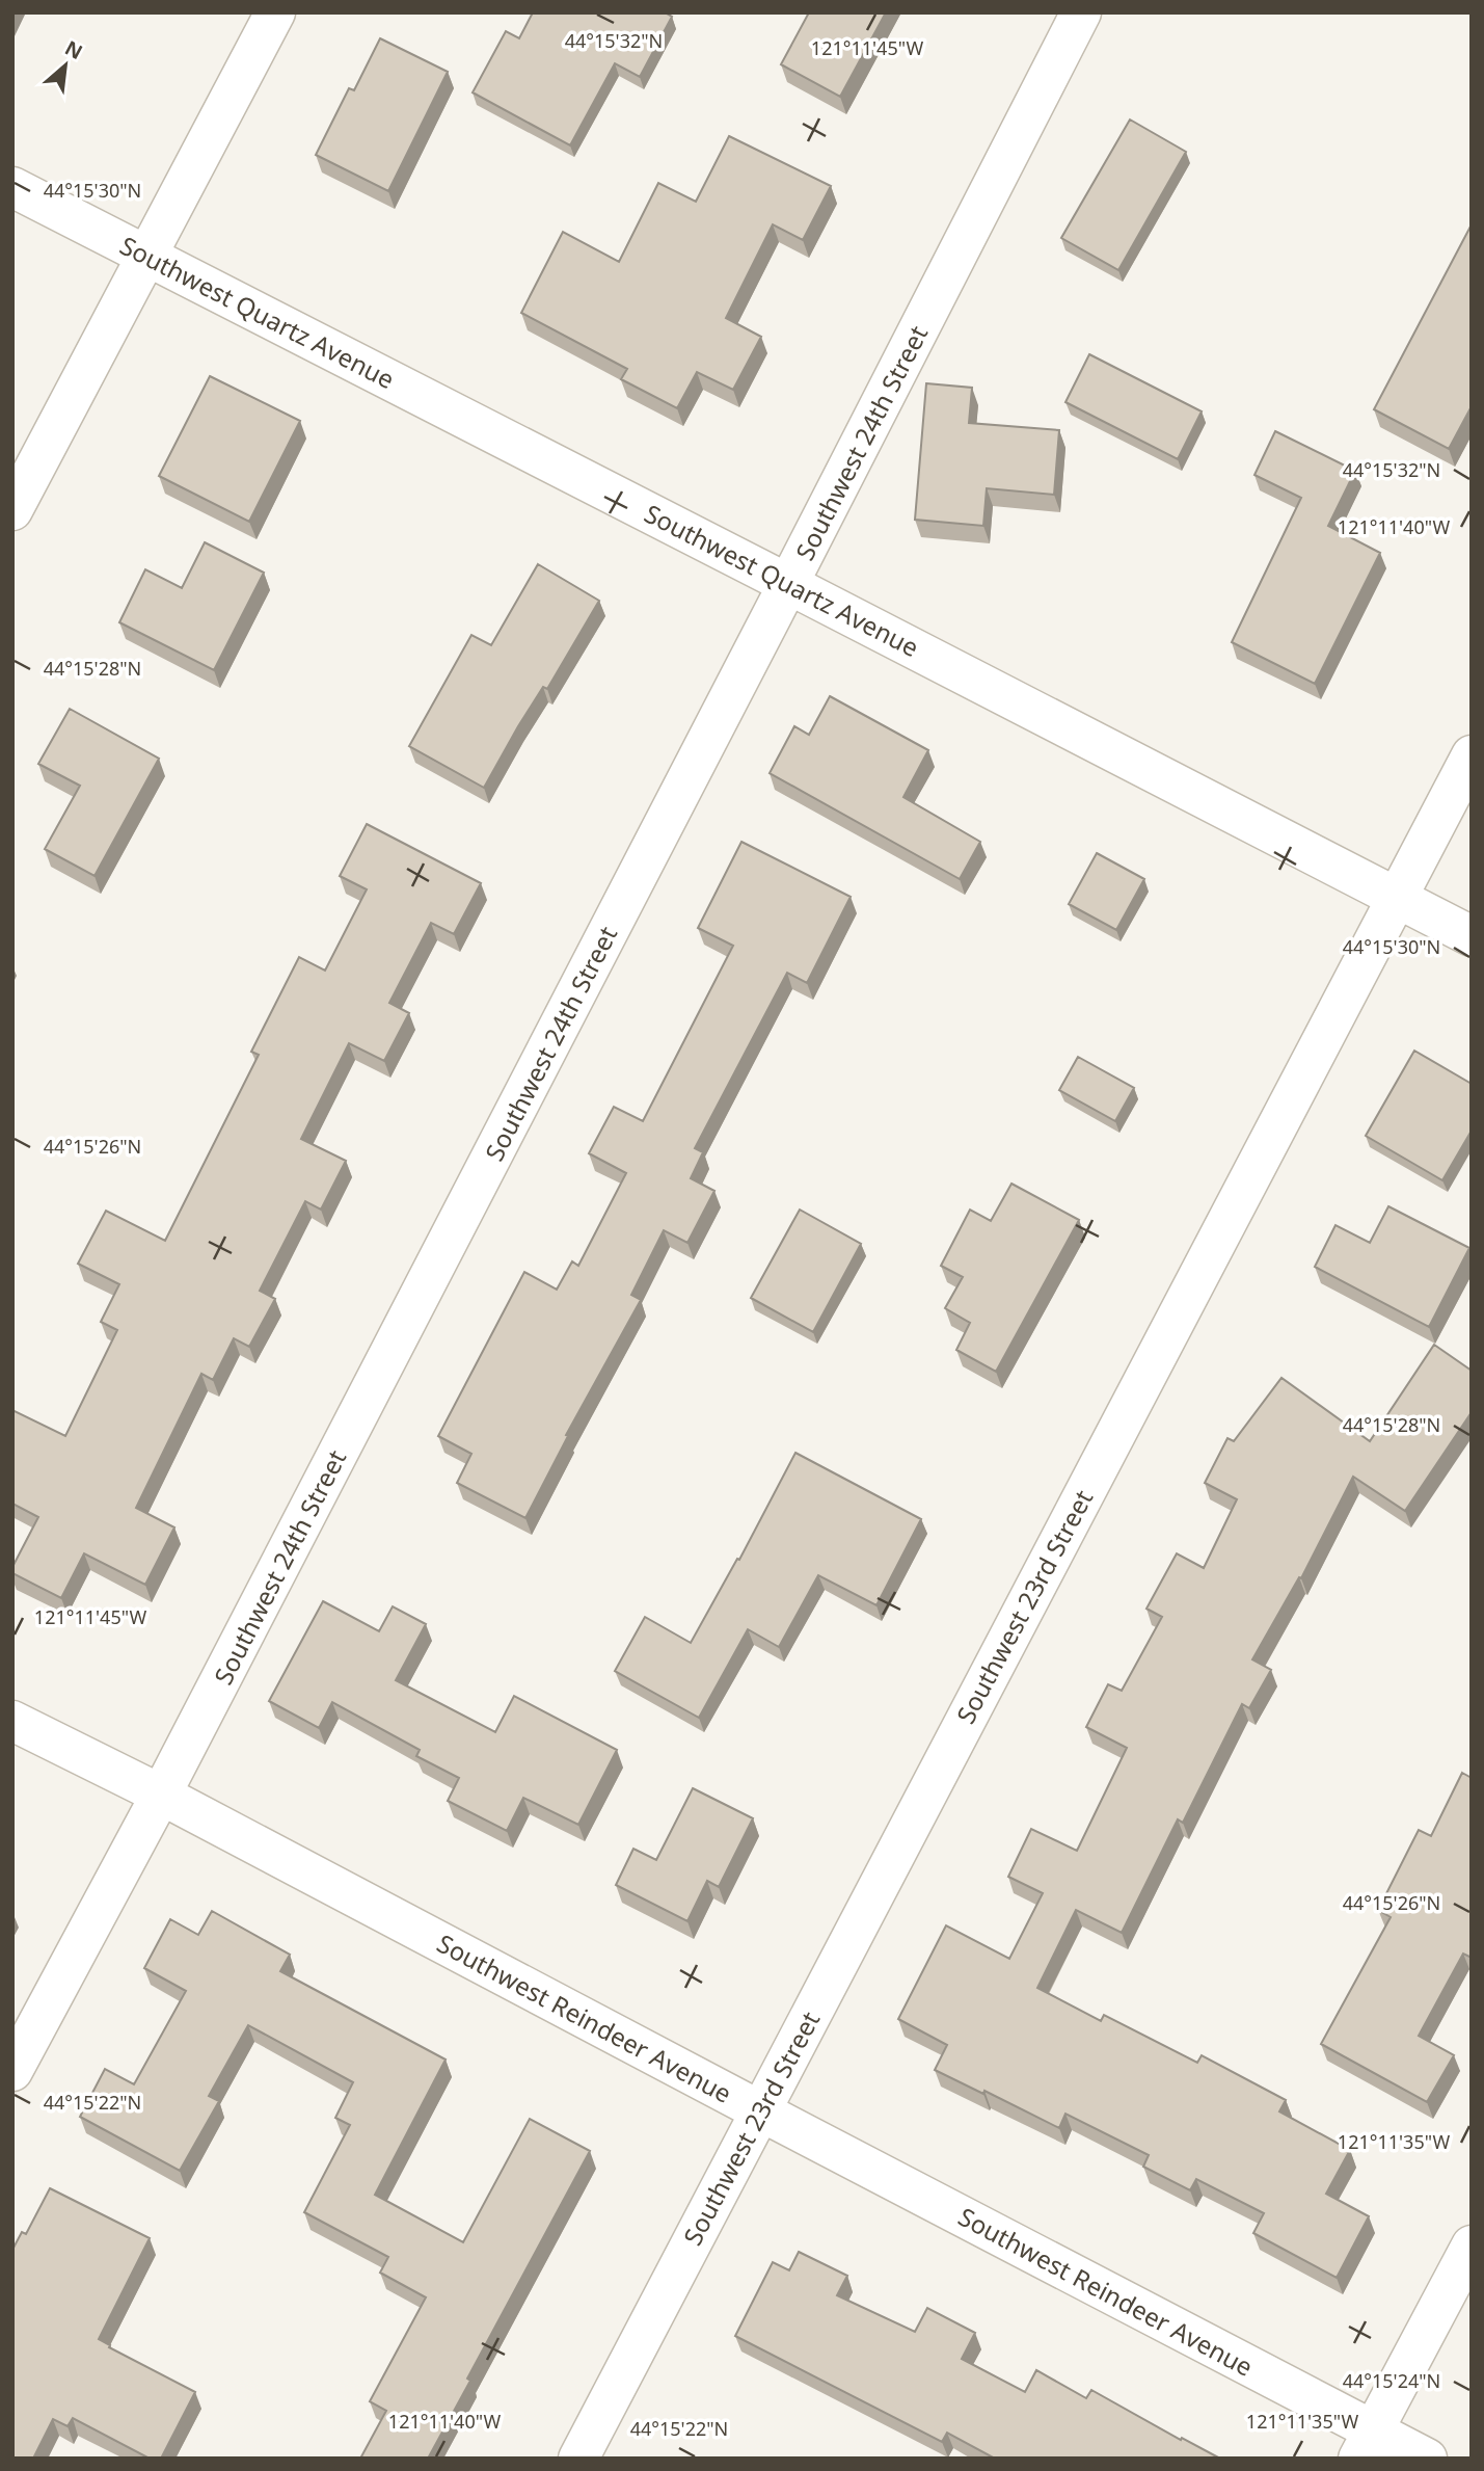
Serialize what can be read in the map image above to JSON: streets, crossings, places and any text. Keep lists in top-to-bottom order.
{
  "streets": {
    "street": [
      "Southwest Quartz Avenue",
      "Southwest 24th Street",
      "Southwest 23rd Street",
      "Southwest Reindeer Avenue"
    ]
  },
  "crossings": [
    ["Southwest Quartz Avenue", "Southwest 24th Street"],
    ["Southwest Quartz Avenue", "Southwest 23rd Street"],
    ["Southwest 24th Street", "Southwest Reindeer Avenue"],
    ["Southwest 23rd Street", "Southwest Reindeer Avenue"]
  ],
  "north": "top right",
  "coordinates": [
    "44°15'32\"N",
    "121°11'45\"W",
    "44°15'30\"N",
    "121°11'40\"W",
    "44°15'28\"N",
    "44°15'26\"N",
    "44°15'22\"N",
    "121°11'35\"W",
    "44°15'24\"N"
  ]
}
